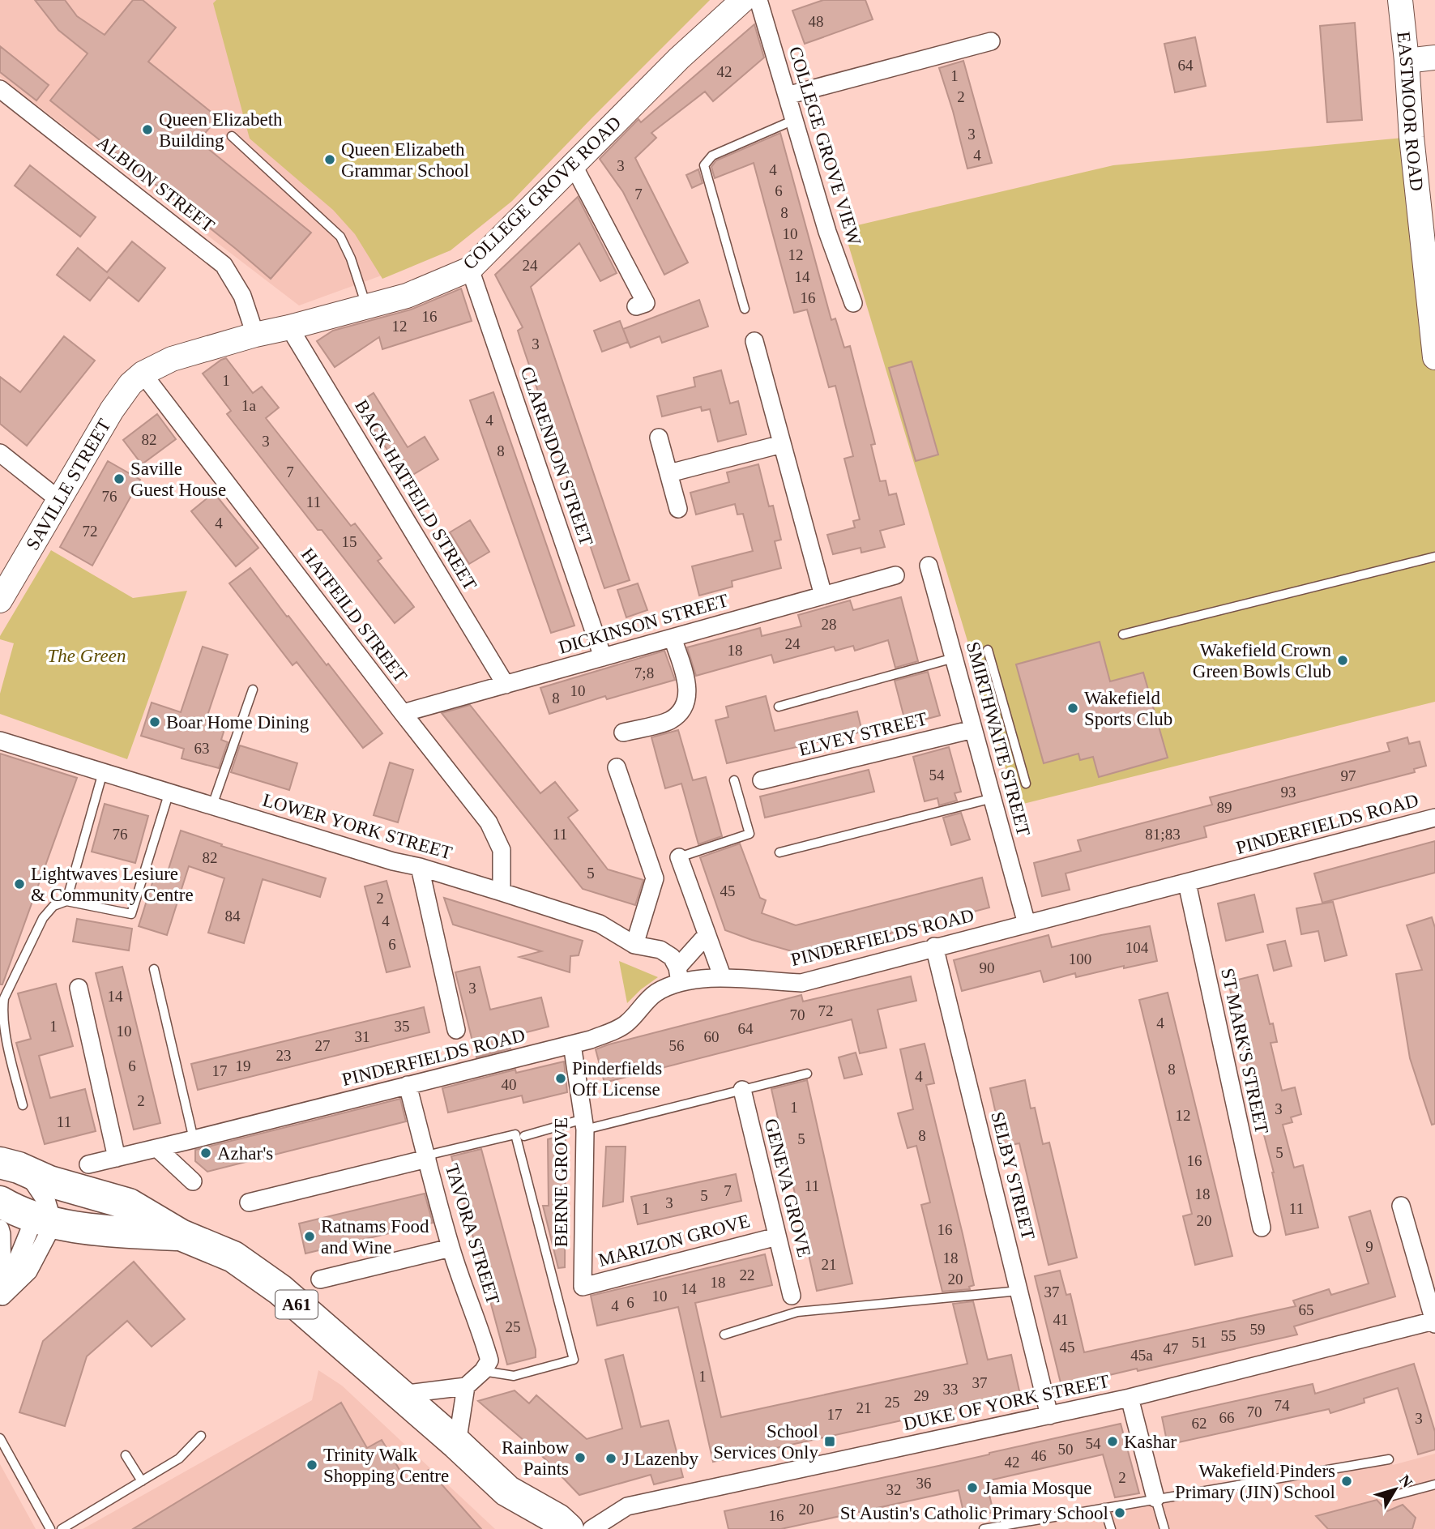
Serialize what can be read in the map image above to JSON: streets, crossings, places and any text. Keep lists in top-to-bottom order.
{
  "streets": {
    "highway": ["A61"],
    "street": [
      "EASTMOOR ROAD",
      "COLLEGE GROVE VIEW",
      "ALBION STREET",
      "COLLEGE GROVE ROAD",
      "CLARENDON STREET",
      "SAVILLE STREET",
      "BACK HATFEILD STREET",
      "HATFEILD STREET",
      "DICKINSON STREET",
      "ELVEY STREET",
      "SMIRTHWAITE STREET",
      "PINDERFIELDS ROAD",
      "LOWER YORK STREET",
      "ST MARK'S STREET",
      "SELBY STREET",
      "BERNE GROVE",
      "GENEVA GROVE",
      "TAVORA STREET",
      "MARIZON GROVE",
      "DUKE OF YORK STREET"
    ]
  },
  "crossings": [
    ["ALBION STREET", "COLLEGE GROVE ROAD"],
    ["COLLEGE GROVE ROAD", "CLARENDON STREET"],
    ["COLLEGE GROVE ROAD", "SAVILLE STREET"],
    ["COLLEGE GROVE ROAD", "BACK HATFEILD STREET"],
    ["COLLEGE GROVE ROAD", "HATFEILD STREET"],
    ["CLARENDON STREET", "DICKINSON STREET"],
    ["SAVILLE STREET", "HATFEILD STREET"],
    ["BACK HATFEILD STREET", "DICKINSON STREET"],
    ["HATFEILD STREET", "DICKINSON STREET"],
    ["HATFEILD STREET", "LOWER YORK STREET"],
    ["ELVEY STREET", "SMIRTHWAITE STREET"],
    ["SMIRTHWAITE STREET", "PINDERFIELDS ROAD"],
    ["PINDERFIELDS ROAD", "LOWER YORK STREET"],
    ["PINDERFIELDS ROAD", "ST MARK'S STREET"],
    ["PINDERFIELDS ROAD", "SELBY STREET"],
    ["PINDERFIELDS ROAD", "BERNE GROVE"],
    ["PINDERFIELDS ROAD", "TAVORA STREET"],
    ["PINDERFIELDS ROAD", "A61"],
    ["SELBY STREET", "DUKE OF YORK STREET"],
    ["BERNE GROVE", "MARIZON GROVE"],
    ["GENEVA GROVE", "MARIZON GROVE"]
  ],
  "parks": ["The Green"],
  "places": {
    "other": [
      "Queen Elizabeth Building",
      "Queen Elizabeth Grammar School",
      "Saville Guest House",
      "Wakefield Crown Green Bowls Club",
      "Wakefield Sports Club",
      "Boar Home Dining",
      "Lightwaves Lesiure & Community Centre",
      "Pinderfields Off License",
      "Azhar's",
      "Ratnams Food and Wine",
      "Kashar",
      "Rainbow Paints",
      "J Lazenby",
      "Trinity Walk Shopping Centre",
      "Wakefield Pinders Primary (JIN) School",
      "Jamia Mosque",
      "St Austin's Catholic Primary School"
    ],
    "transit": ["School Services Only"]
  },
  "house_numbers": [
    "48",
    "64",
    "42",
    "1",
    "2",
    "3",
    "4",
    "3",
    "4",
    "6",
    "7",
    "8",
    "10",
    "12",
    "24",
    "14",
    "16",
    "16",
    "12",
    "3",
    "1",
    "1a",
    "4",
    "82",
    "3",
    "8",
    "7",
    "76",
    "11",
    "4",
    "72",
    "15",
    "28",
    "24",
    "18",
    "7;8",
    "10",
    "8",
    "63",
    "54",
    "97",
    "93",
    "89",
    "76",
    "11",
    "81;83",
    "82",
    "5",
    "45",
    "2",
    "84",
    "4",
    "6",
    "104",
    "100",
    "90",
    "3",
    "14",
    "72",
    "70",
    "4",
    "1",
    "35",
    "64",
    "10",
    "31",
    "60",
    "27",
    "56",
    "23",
    "6",
    "19",
    "8",
    "17",
    "4",
    "40",
    "2",
    "1",
    "3",
    "12",
    "11",
    "8",
    "5",
    "5",
    "16",
    "11",
    "7",
    "18",
    "5",
    "3",
    "1",
    "11",
    "20",
    "16",
    "9",
    "18",
    "21",
    "22",
    "20",
    "18",
    "14",
    "37",
    "10",
    "6",
    "4",
    "65",
    "41",
    "25",
    "59",
    "55",
    "51",
    "45",
    "47",
    "45a",
    "1",
    "37",
    "33",
    "29",
    "25",
    "74",
    "21",
    "70",
    "17",
    "66",
    "3",
    "62",
    "54",
    "50",
    "46",
    "42",
    "2",
    "36",
    "32",
    "20",
    "16"
  ],
  "north": "top right"
}
